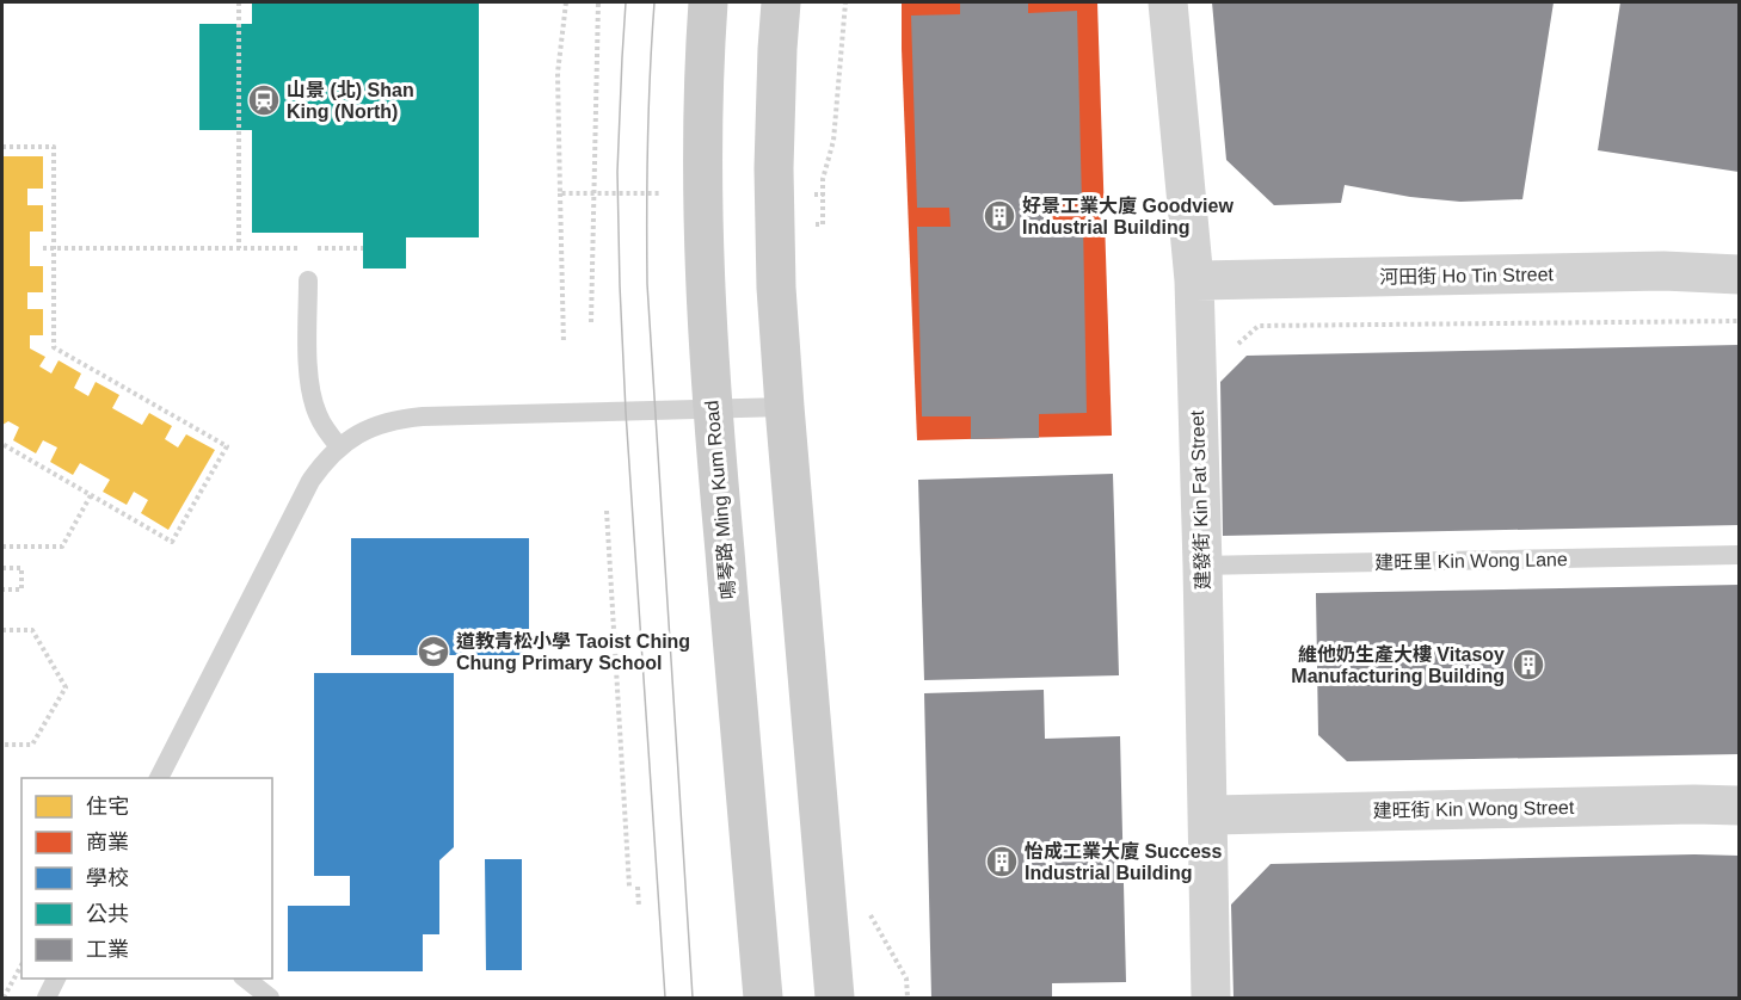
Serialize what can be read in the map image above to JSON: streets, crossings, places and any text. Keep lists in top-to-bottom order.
{
  "streets": {
    "main road": ["鳴琴路 Ming Kum Road"],
    "street": ["河田街 Ho Tin Street", "建發街 Kin Fat Street", "建旺街 Kin Wong Street"],
    "lane": ["建旺里 Kin Wong Lane"]
  },
  "crossings": [
    ["河田街 Ho Tin Street", "建發街 Kin Fat Street"],
    ["建發街 Kin Fat Street", "建旺里 Kin Wong Lane"],
    ["建發街 Kin Fat Street", "建旺街 Kin Wong Street"]
  ],
  "places": {
    "station": ["山景 (北) Shan King (North)"],
    "building": ["好景工業大廈 Goodview Industrial Building", "維他奶生產大樓 Vitasoy Manufacturing Building", "怡成工業大廈 Success Industrial Building"],
    "school or university": ["道教青松小學 Taoist Ching Chung Primary School"]
  },
  "legend": [
    "住宅",
    "商業",
    "學校",
    "公共",
    "工業"
  ]
}
